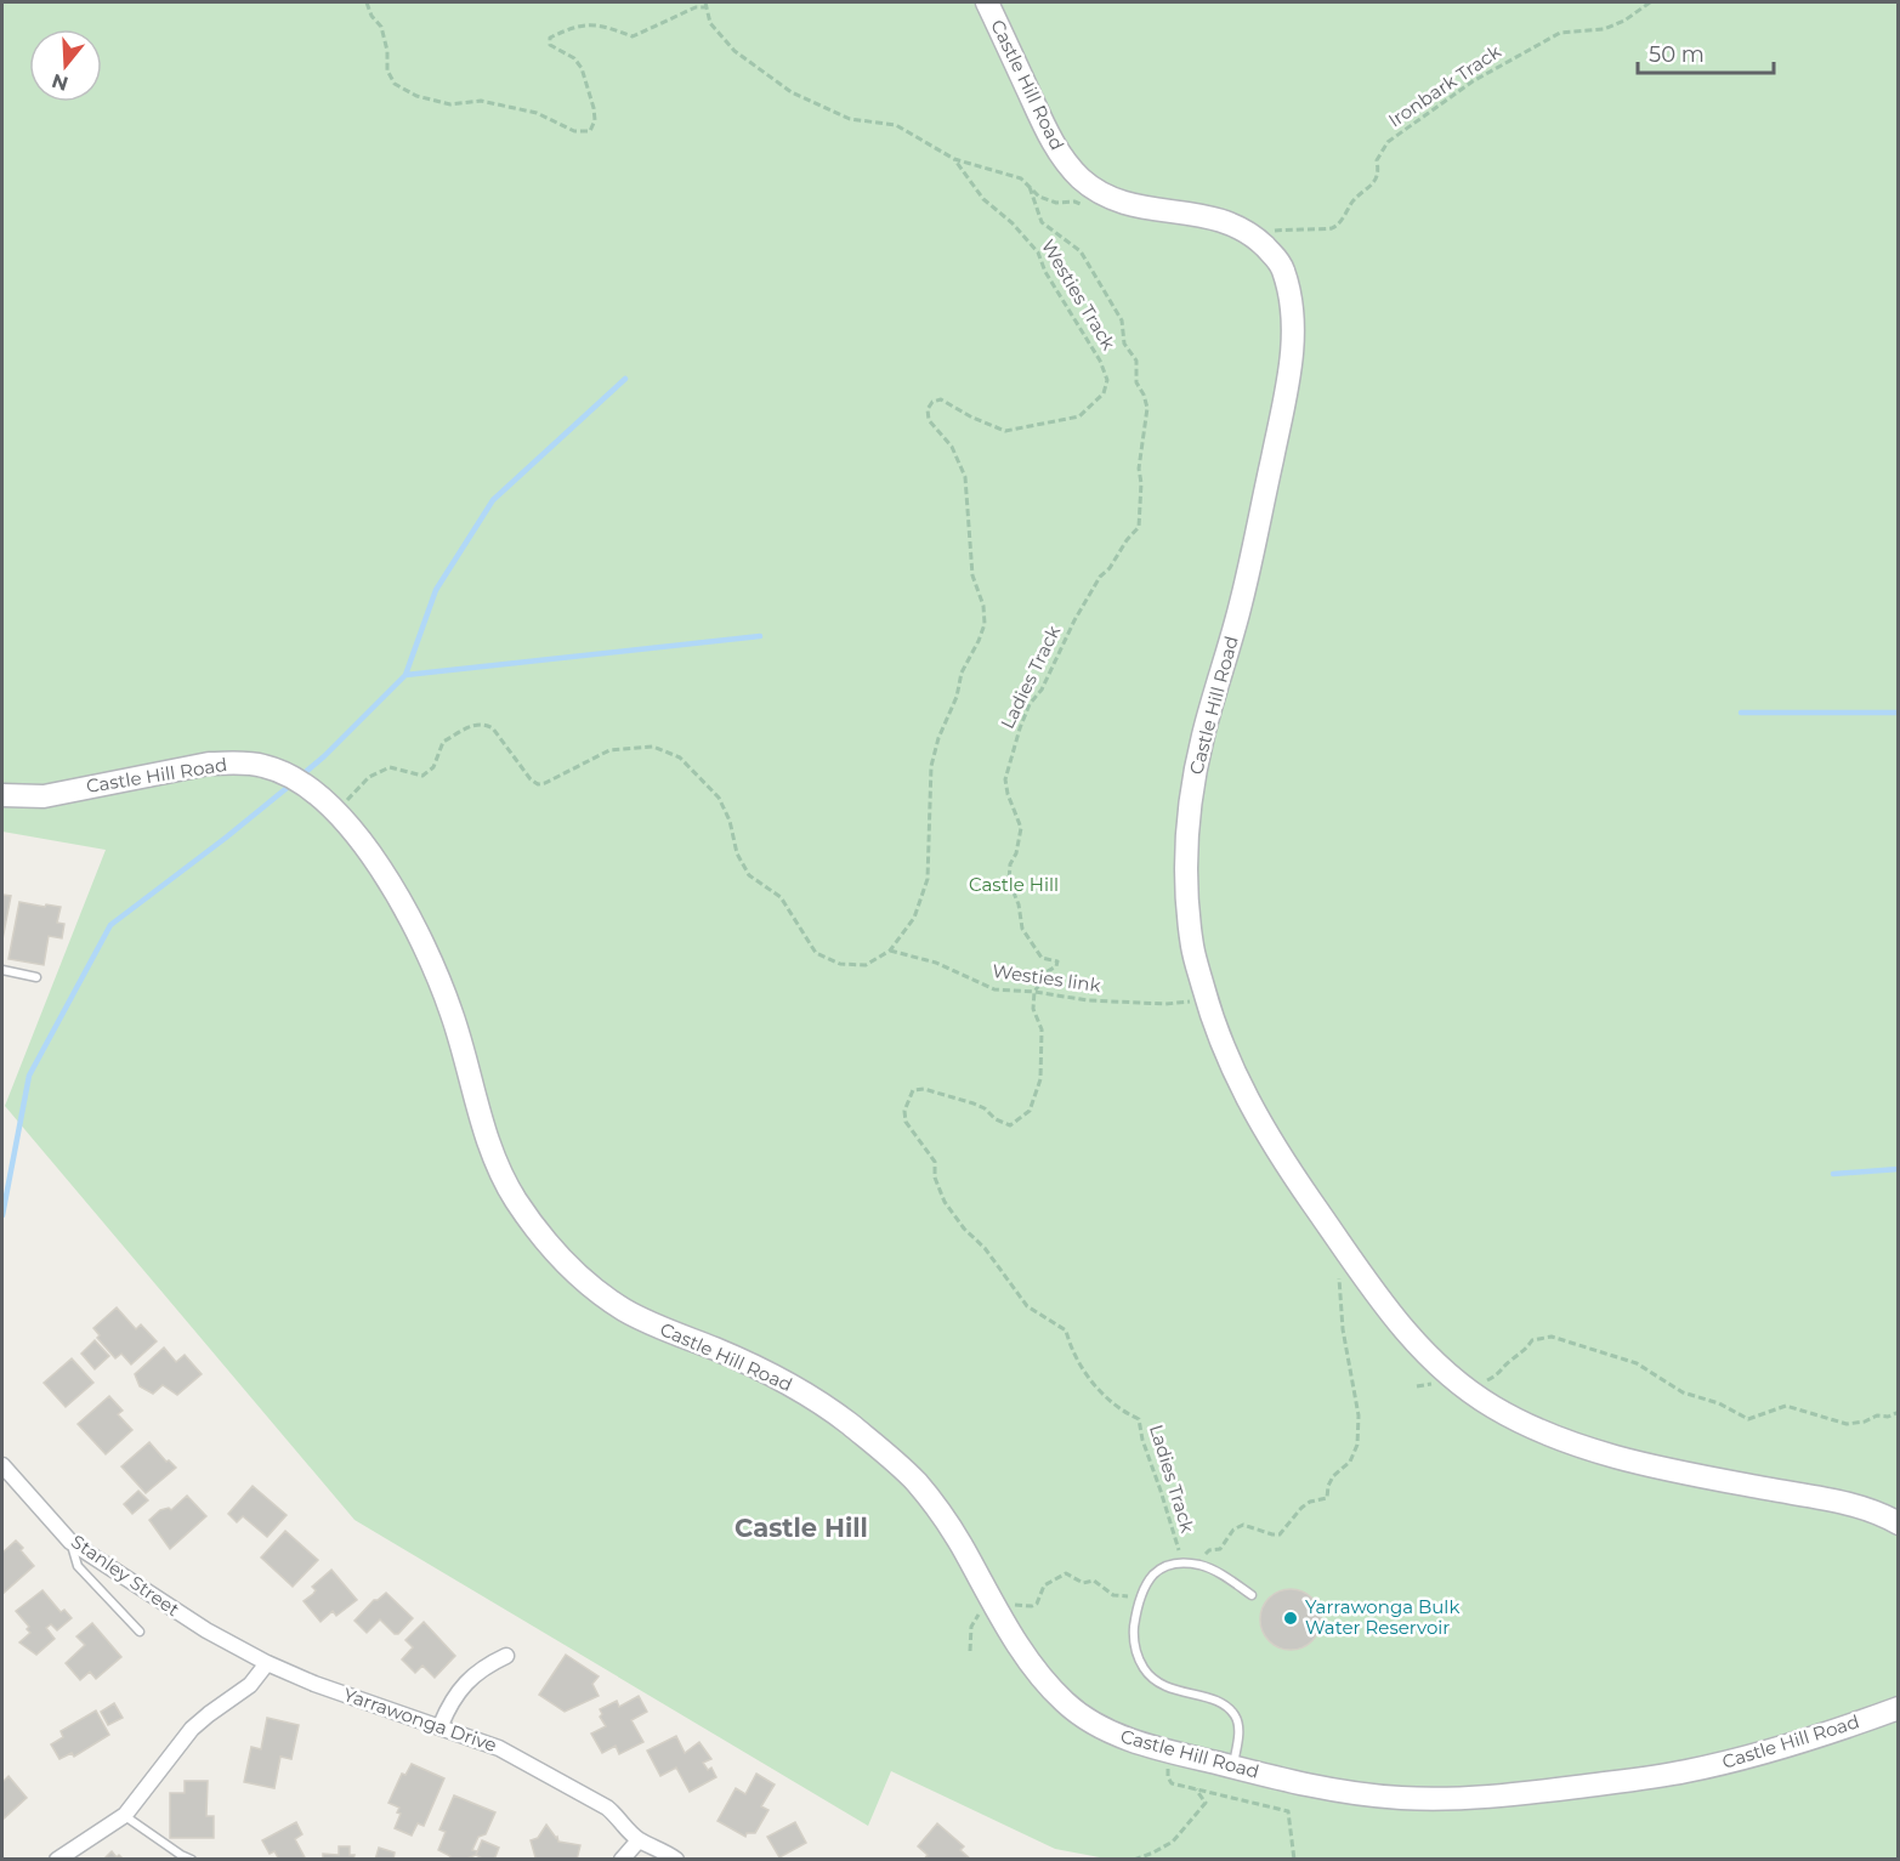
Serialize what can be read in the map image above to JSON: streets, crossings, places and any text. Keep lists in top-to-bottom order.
{
  "streets": {
    "main road": ["Castle Hill Road"],
    "street": ["Stanley Street", "Yarrawonga Drive"],
    "path": [
      "Ironbark Track",
      "Westies Track",
      "Ladies Track",
      "Westies link"
    ]
  },
  "crossings": [
    ["Castle Hill Road", "Ironbark Track"],
    ["Castle Hill Road", "Westies Track"],
    ["Castle Hill Road", "Westies link"],
    ["Westies Track", "Westies link"],
    ["Ladies Track", "Westies link"],
    ["Stanley Street", "Yarrawonga Drive"]
  ],
  "districts": ["Castle Hill"],
  "parks": ["Castle Hill"],
  "places": ["Yarrawonga Bulk Water Reservoir"],
  "scale_bar": "50 m",
  "north": "bottom"
}
